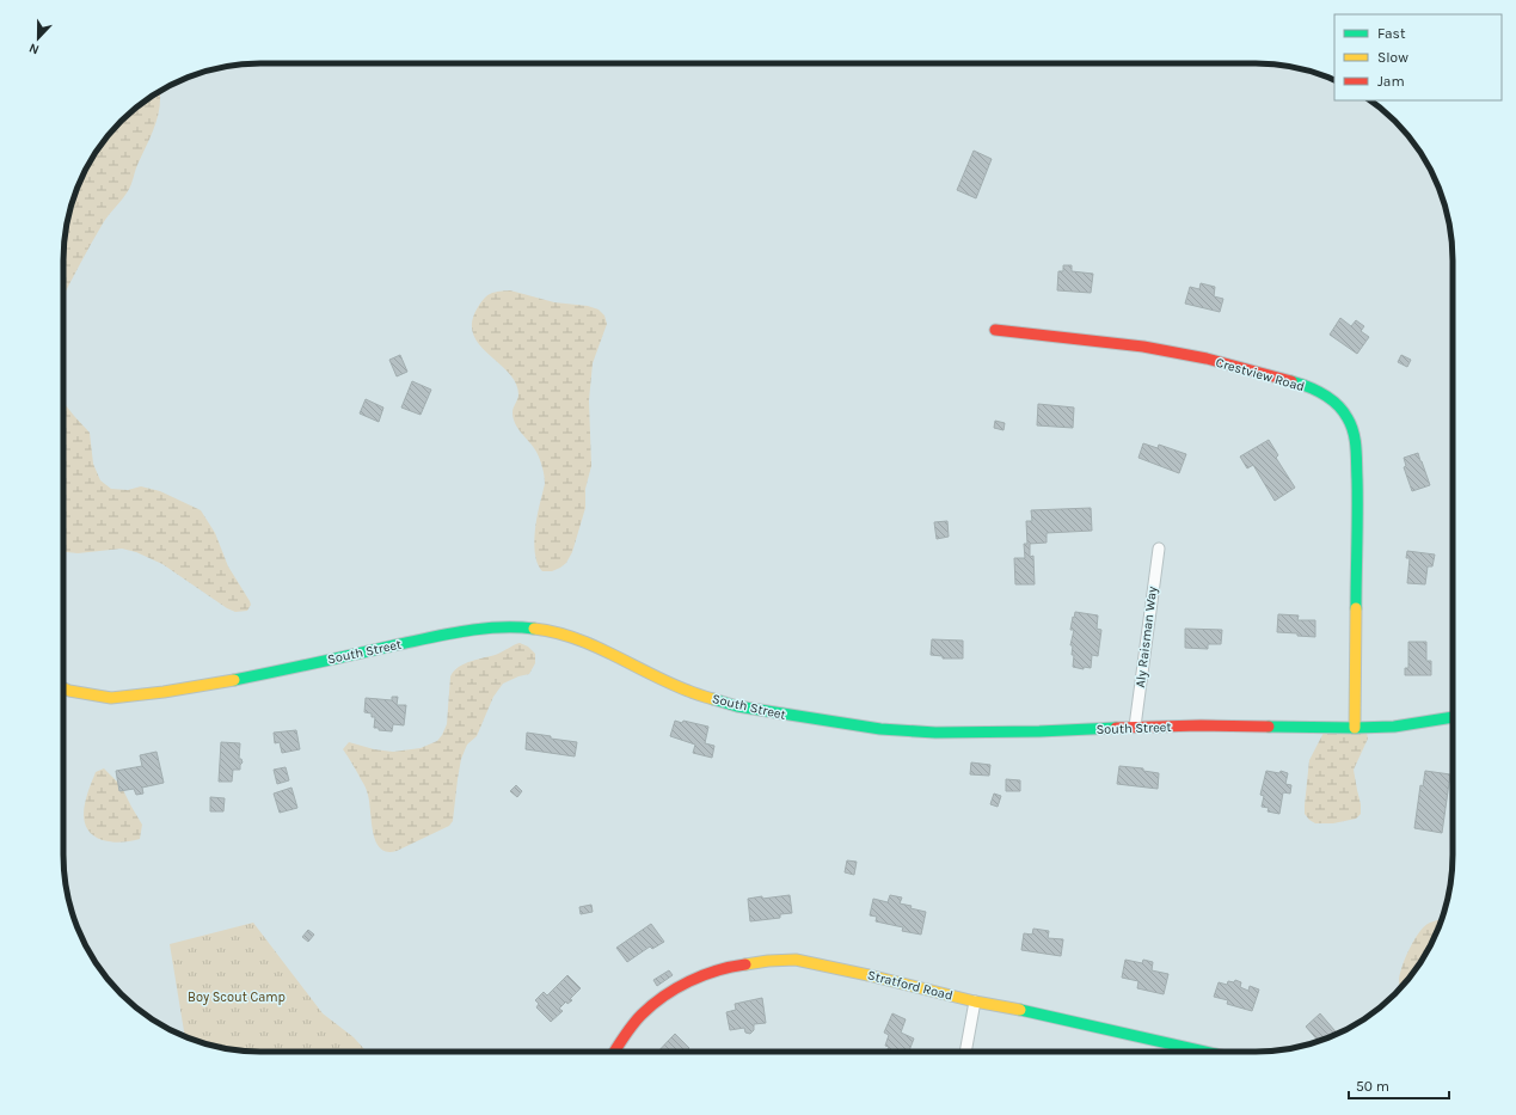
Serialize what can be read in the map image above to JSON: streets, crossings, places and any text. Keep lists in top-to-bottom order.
{
  "streets": {
    "street": [
      "Crestview Road",
      "Aly Raisman Way",
      "South Street",
      "Stratford Road"
    ]
  },
  "crossings": [
    ["Crestview Road", "South Street"],
    ["Aly Raisman Way", "South Street"]
  ],
  "parks": ["Boy Scout Camp"],
  "legend": ["Fast", "Slow", "Jam"],
  "scale_bar": "50 m",
  "north": "bottom"
}
